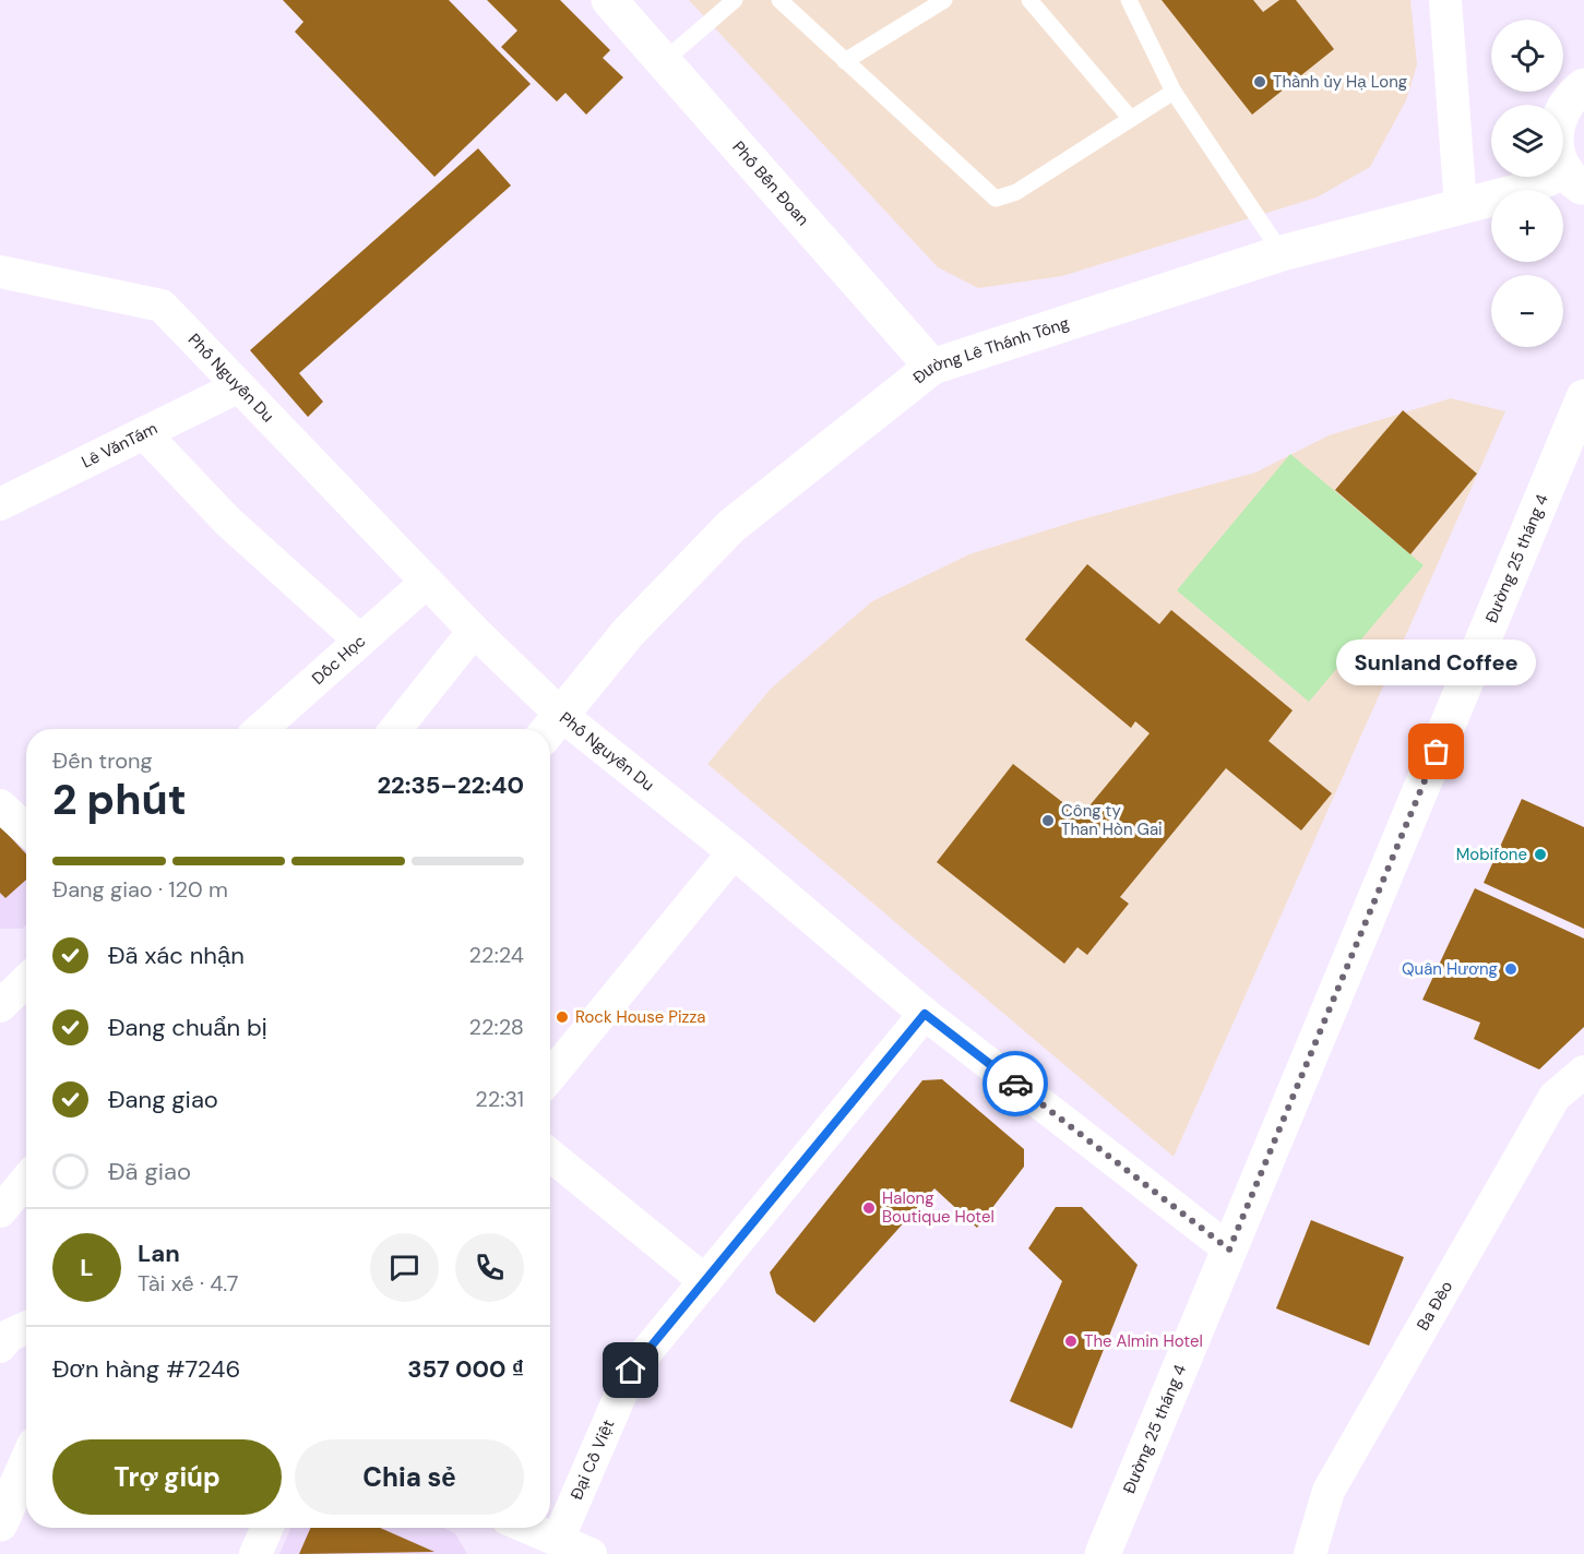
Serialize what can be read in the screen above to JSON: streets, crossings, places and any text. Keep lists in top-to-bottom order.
{
  "streets": {
    "street": [
      "Phố Bến Đoan",
      "Đường Lê Thánh Tông",
      "Phố Nguyễn Du",
      "Lê VănTám",
      "Đường 25 tháng 4",
      "Dốc Học",
      "Ba Đèo",
      "Đại Cồ Việt"
    ]
  },
  "crossings": [
    ["Phố Bến Đoan", "Đường Lê Thánh Tông"],
    ["Đường Lê Thánh Tông", "Phố Nguyễn Du"],
    ["Phố Nguyễn Du", "Lê VănTám"],
    ["Phố Nguyễn Du", "Đường 25 tháng 4"],
    ["Phố Nguyễn Du", "Dốc Học"],
    ["Phố Nguyễn Du", "Đại Cồ Việt"]
  ],
  "places": [
    "Thành ủy Hạ Long",
    "Sunland Coffee",
    "Công ty Than Hòn Gai",
    "Mobifone",
    "Quân Hương",
    "Rock House Pizza",
    "Halong Boutique Hotel",
    "The Almin Hotel"
  ],
  "page": {
    "map_buttons": ["+", "−"],
    "bubble": "Sunland Coffee",
    "heading": ["2 phút", "Đến trong", "22:35–22:40"],
    "panel": [
      "Lan",
      "Tài xế · 4.7",
      "Đơn hàng #7246",
      "357 000 ₫"
    ],
    "bar": "Đang giao · 120 m",
    "list": [
      ["Đã xác nhận", "22:24"],
      ["Đang chuẩn bị", "22:28"],
      ["Đang giao", "22:31"],
      "Đã giao"
    ],
    "round": "L",
    "buttons": ["Trợ giúp", "Chia sẻ"]
  }
}
